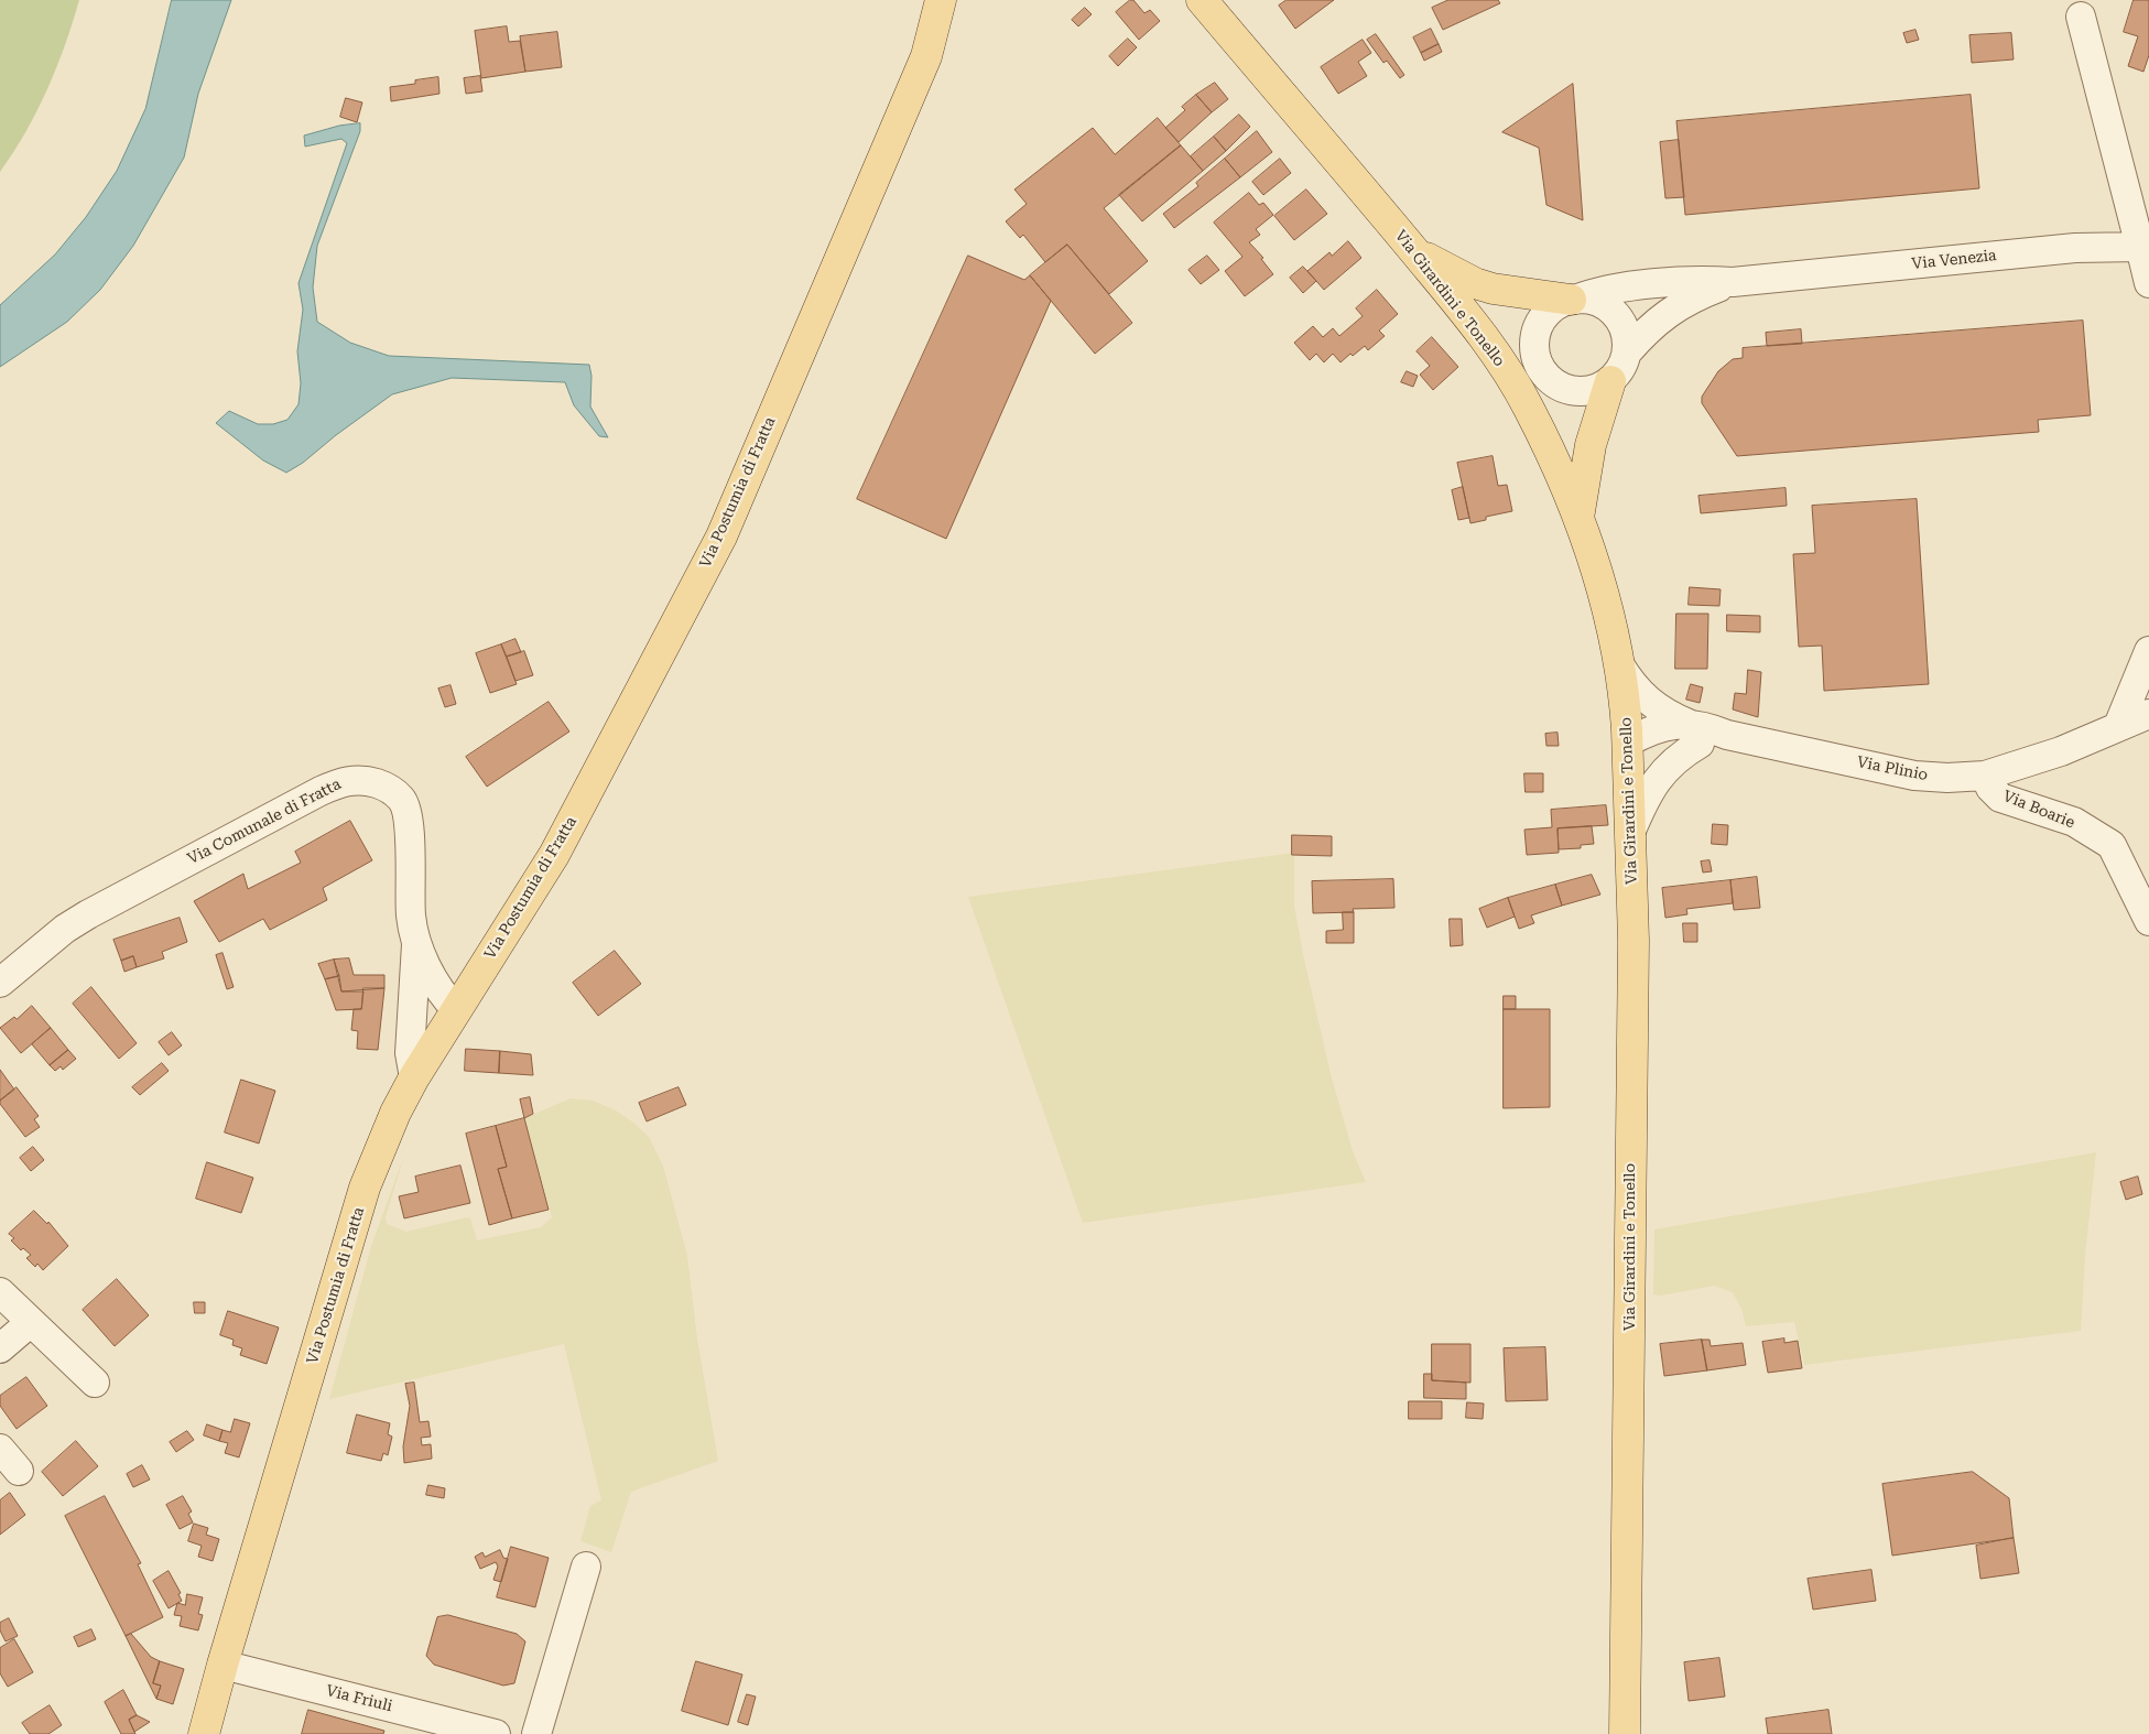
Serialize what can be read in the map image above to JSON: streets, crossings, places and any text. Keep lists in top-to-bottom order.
{
  "streets": {
    "main road": ["Via Girardini e Tonello", "Via Postumia di Fratta"],
    "street": [
      "Via Venezia",
      "Via Plinio",
      "Via Boarie",
      "Via Comunale di Fratta",
      "Via Friuli"
    ]
  },
  "crossings": [
    ["Via Girardini e Tonello", "Via Plinio"],
    ["Via Postumia di Fratta", "Via Comunale di Fratta"],
    ["Via Postumia di Fratta", "Via Friuli"],
    ["Via Plinio", "Via Boarie"]
  ]
}
